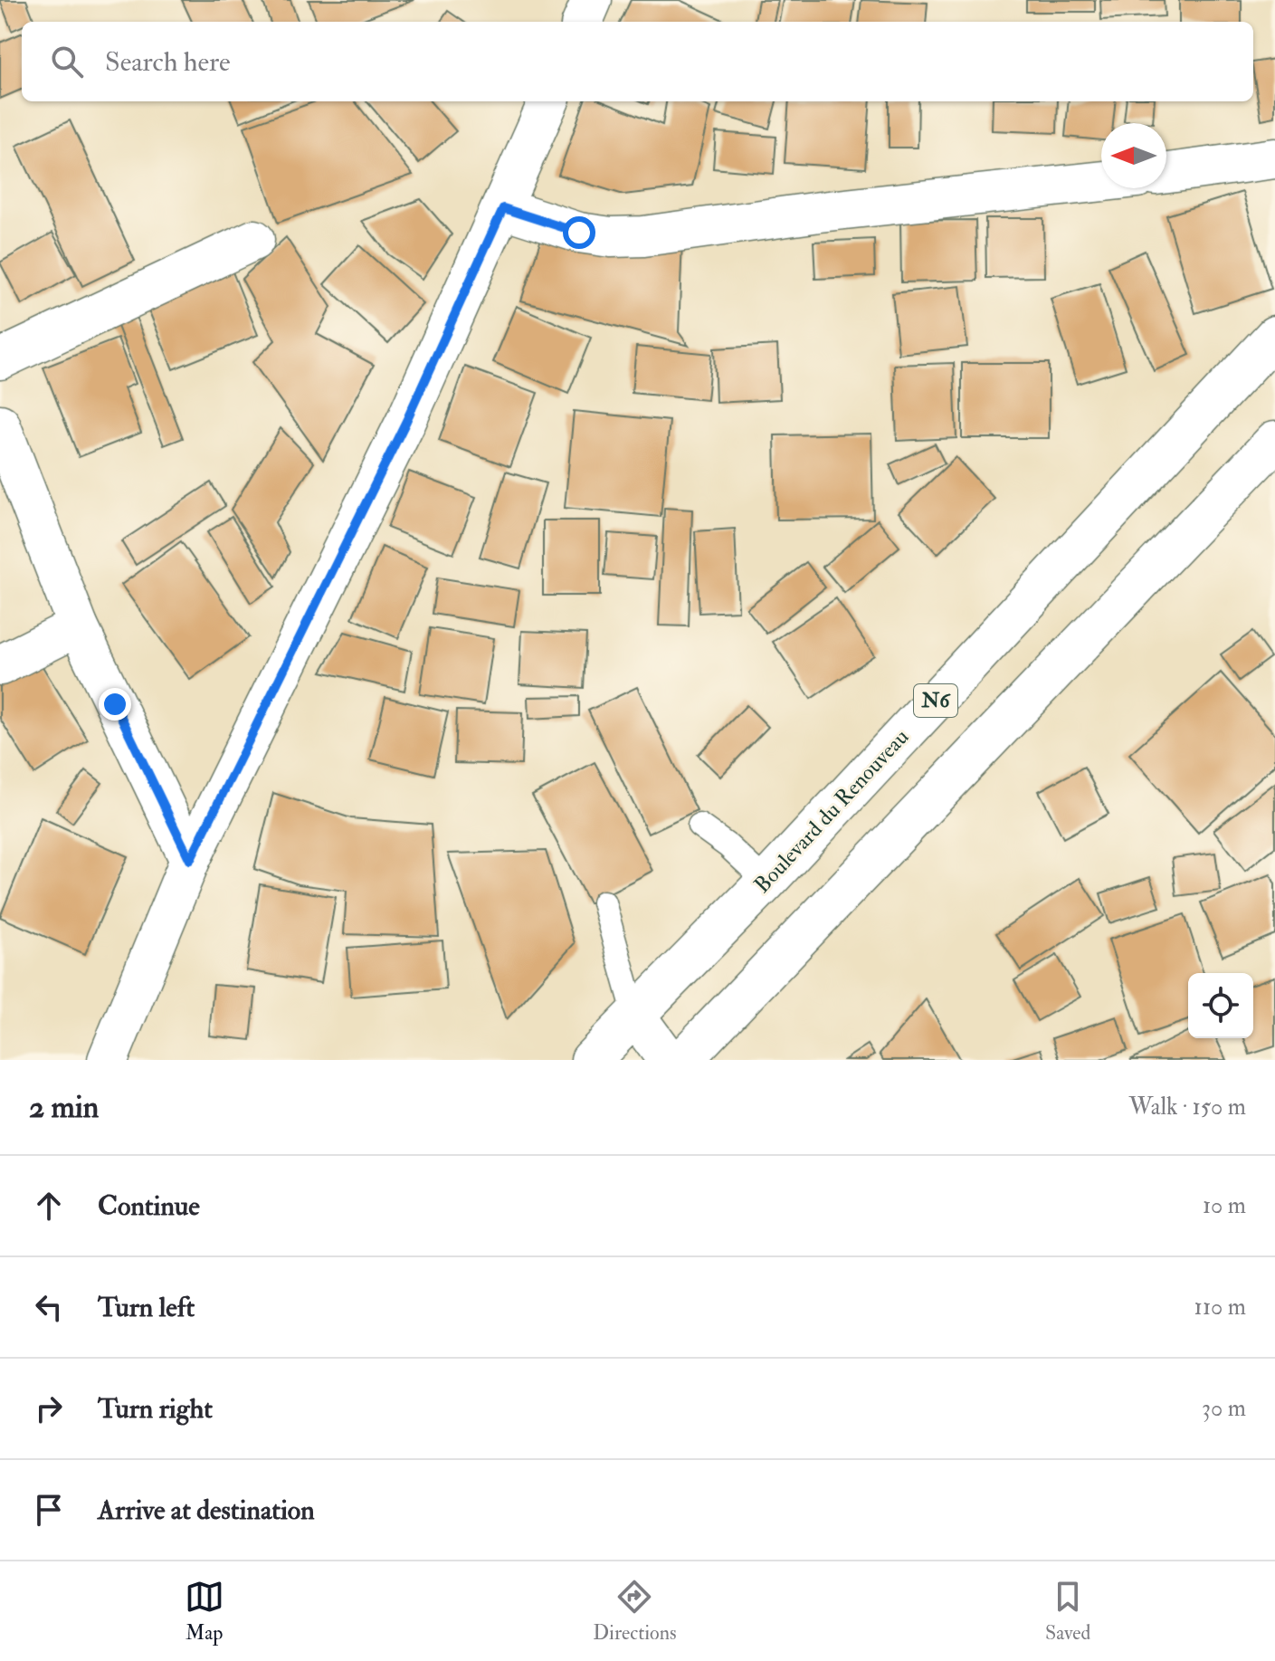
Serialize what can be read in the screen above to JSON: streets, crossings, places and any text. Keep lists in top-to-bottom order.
{
  "streets": {
    "main road": ["N6", "Boulevard du Renouveau"]
  },
  "north": "left",
  "page": {
    "search": "Search here",
    "heading": ["2 min", "Walk · 150 m"],
    "list": [
      ["Continue", "10 m"],
      ["Turn left", "110 m"],
      ["Turn right", "30 m"],
      "Arrive at destination"
    ],
    "nav": ["Map", "Directions", "Saved"]
  }
}
